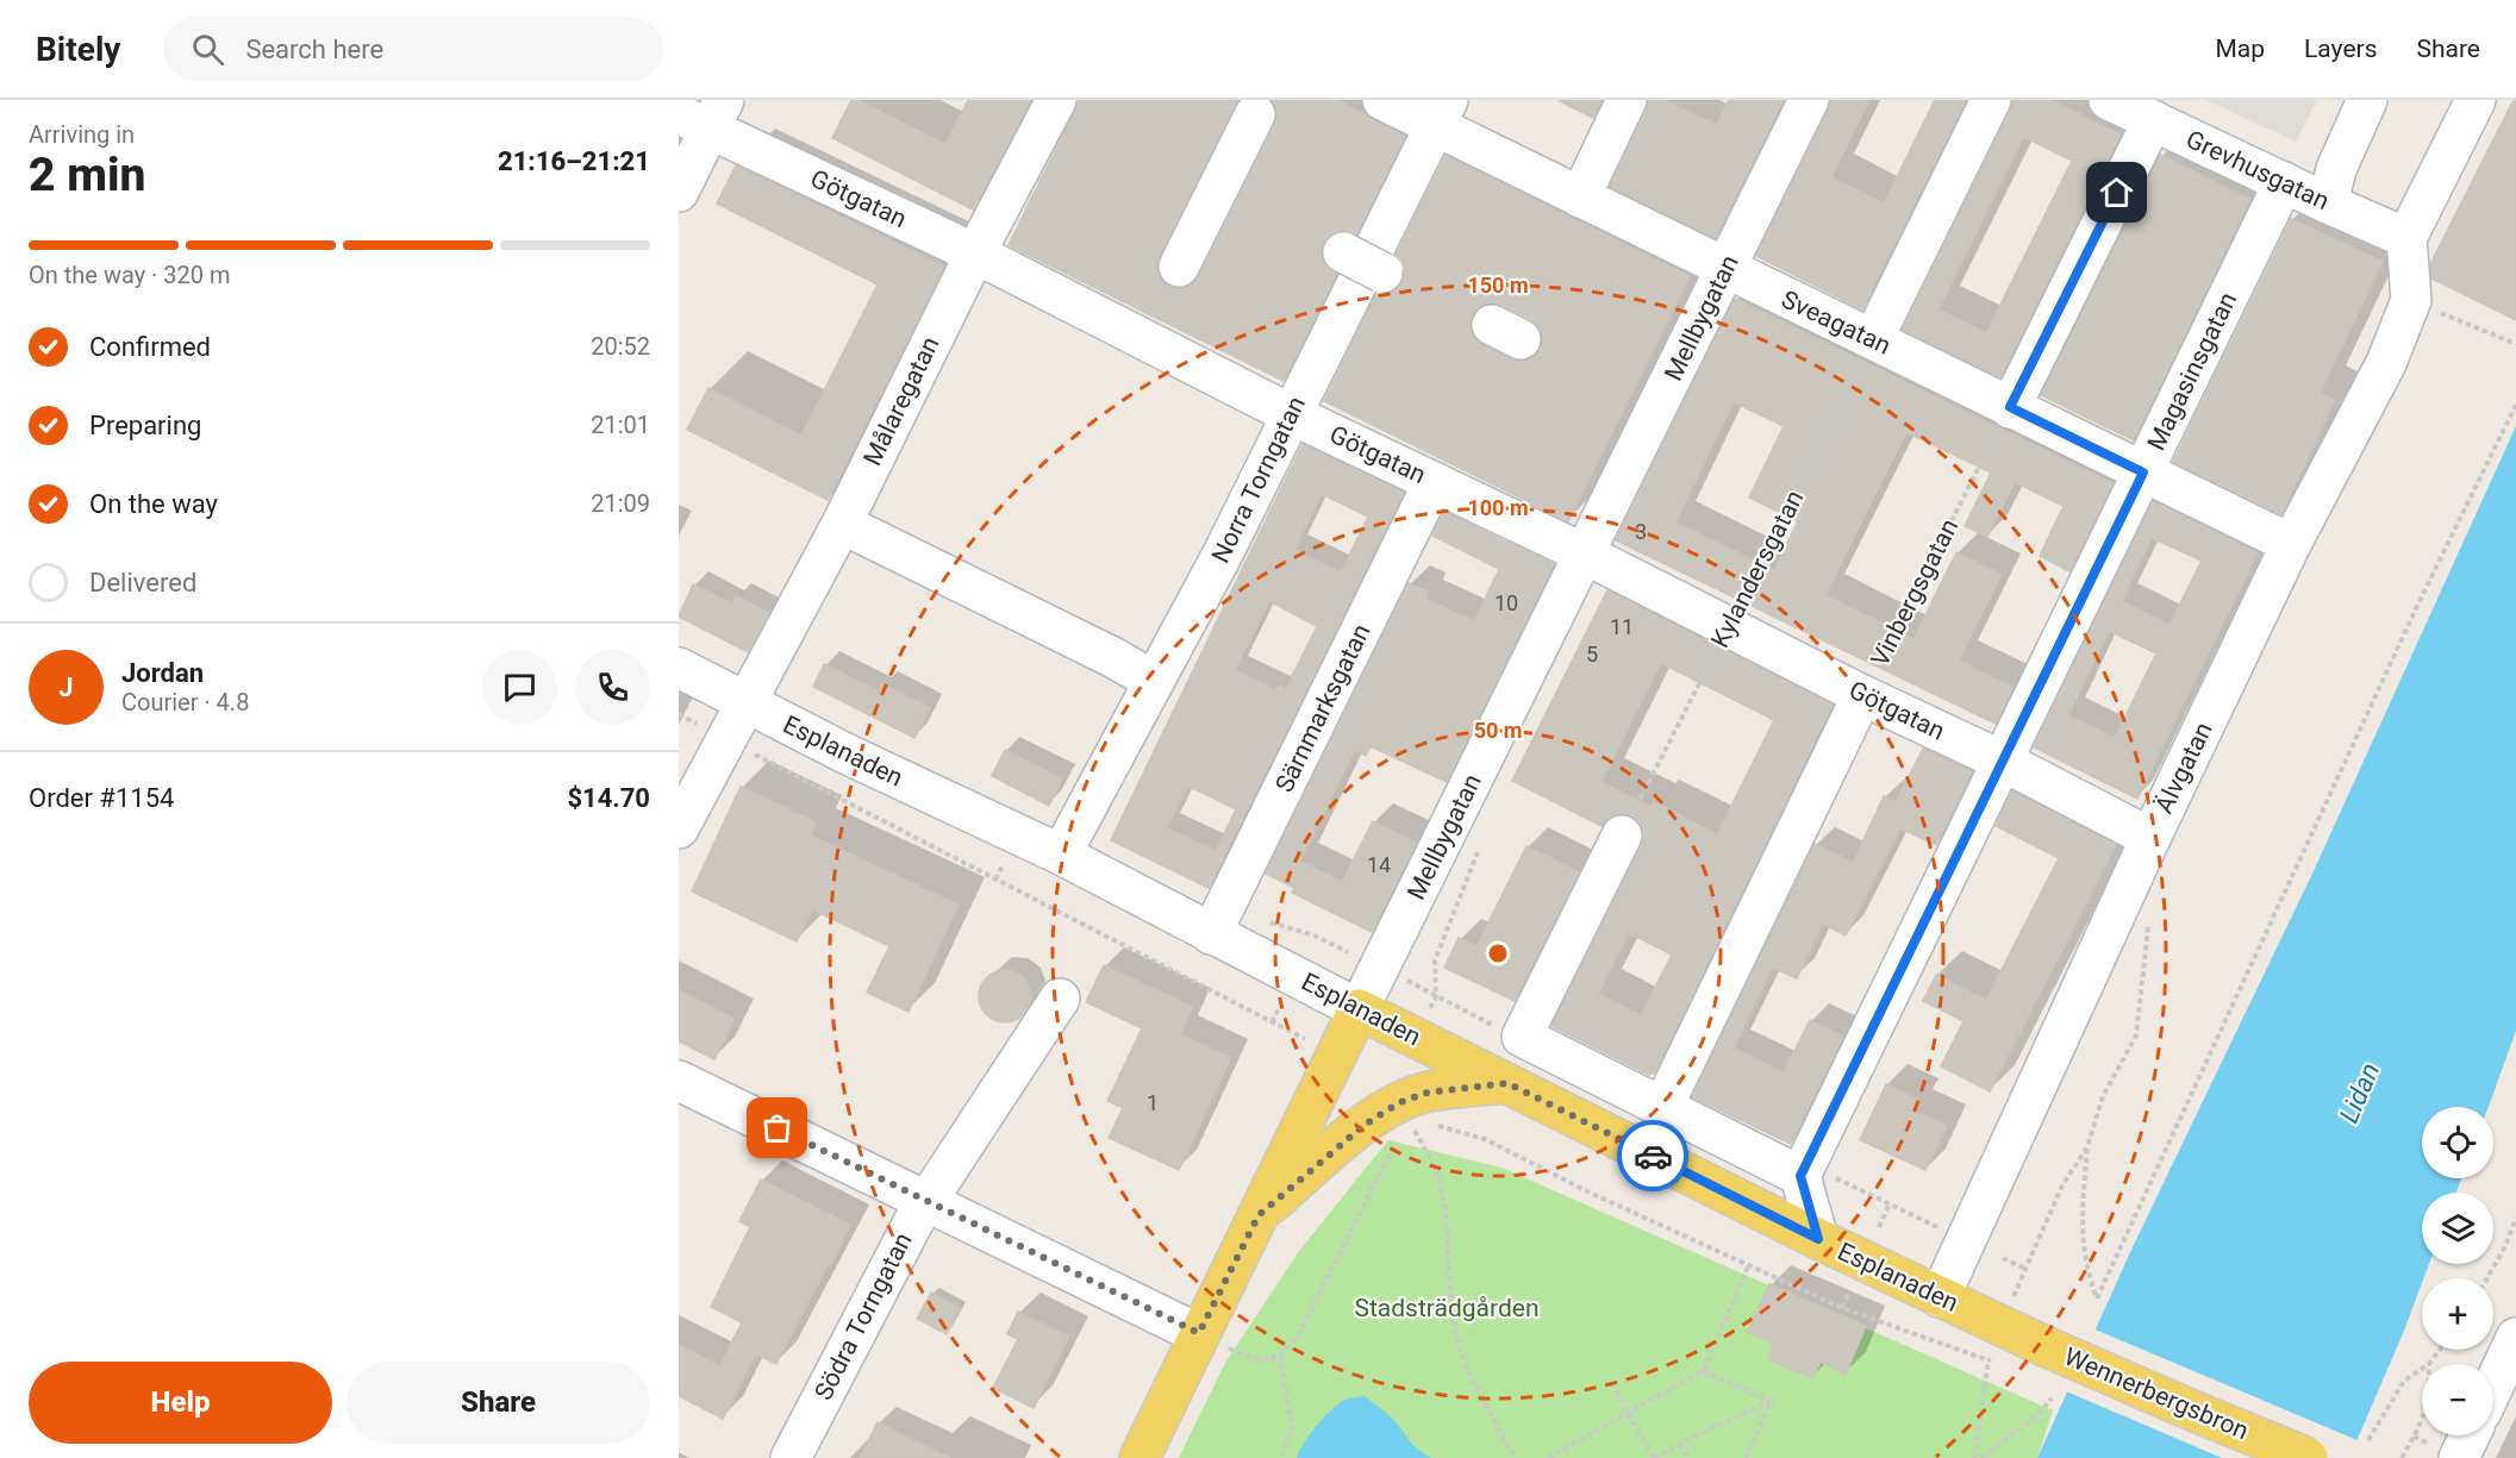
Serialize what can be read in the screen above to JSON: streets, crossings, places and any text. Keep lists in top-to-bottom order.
{
  "streets": {
    "main road": ["Mellbygatan", "Esplanaden", "Wennerbergsbron"],
    "street": [
      "Grevhusgatan",
      "Götgatan",
      "Sveagatan",
      "Magasinsgatan",
      "Målaregatan",
      "Norra Torngatan",
      "Vinbergsgatan",
      "Särnmarksgatan",
      "Älvgatan",
      "Södra Torngatan"
    ],
    "path": ["Kylandersgatan"]
  },
  "crossings": [
    ["Grevhusgatan", "Magasinsgatan"],
    ["Grevhusgatan", "Älvgatan"],
    ["Götgatan", "Mellbygatan"],
    ["Götgatan", "Magasinsgatan"],
    ["Götgatan", "Målaregatan"],
    ["Götgatan", "Norra Torngatan"],
    ["Götgatan", "Kylandersgatan"],
    ["Götgatan", "Vinbergsgatan"],
    ["Götgatan", "Särnmarksgatan"],
    ["Götgatan", "Älvgatan"],
    ["Mellbygatan", "Sveagatan"],
    ["Mellbygatan", "Esplanaden"],
    ["Sveagatan", "Magasinsgatan"],
    ["Sveagatan", "Norra Torngatan"],
    ["Sveagatan", "Kylandersgatan"],
    ["Sveagatan", "Vinbergsgatan"],
    ["Sveagatan", "Älvgatan"],
    ["Målaregatan", "Esplanaden"],
    ["Norra Torngatan", "Esplanaden"],
    ["Särnmarksgatan", "Esplanaden"],
    ["Esplanaden", "Älvgatan"],
    ["Esplanaden", "Wennerbergsbron"]
  ],
  "water": ["Lidan"],
  "parks": ["Stadsträdgården"],
  "house_numbers": [
    "3",
    "10",
    "11",
    "5",
    "14",
    "1"
  ],
  "page": {
    "header": "Bitely",
    "search": "Search here",
    "nav": ["Map", "Layers", "Share"],
    "heading": ["2 min", "Arriving in", "21:16–21:21"],
    "panel": [
      "Jordan",
      "Courier · 4.8",
      "Order #1154",
      "$14.70"
    ],
    "bar": "On the way · 320 m",
    "list": [
      ["Confirmed", "20:52"],
      ["Preparing", "21:01"],
      ["On the way", "21:09"],
      "Delivered"
    ],
    "round": "J",
    "map_buttons": ["+", "−"],
    "buttons": ["Help", "Share"]
  },
  "rings": ["150 m", "100 m", "50 m"]
}
